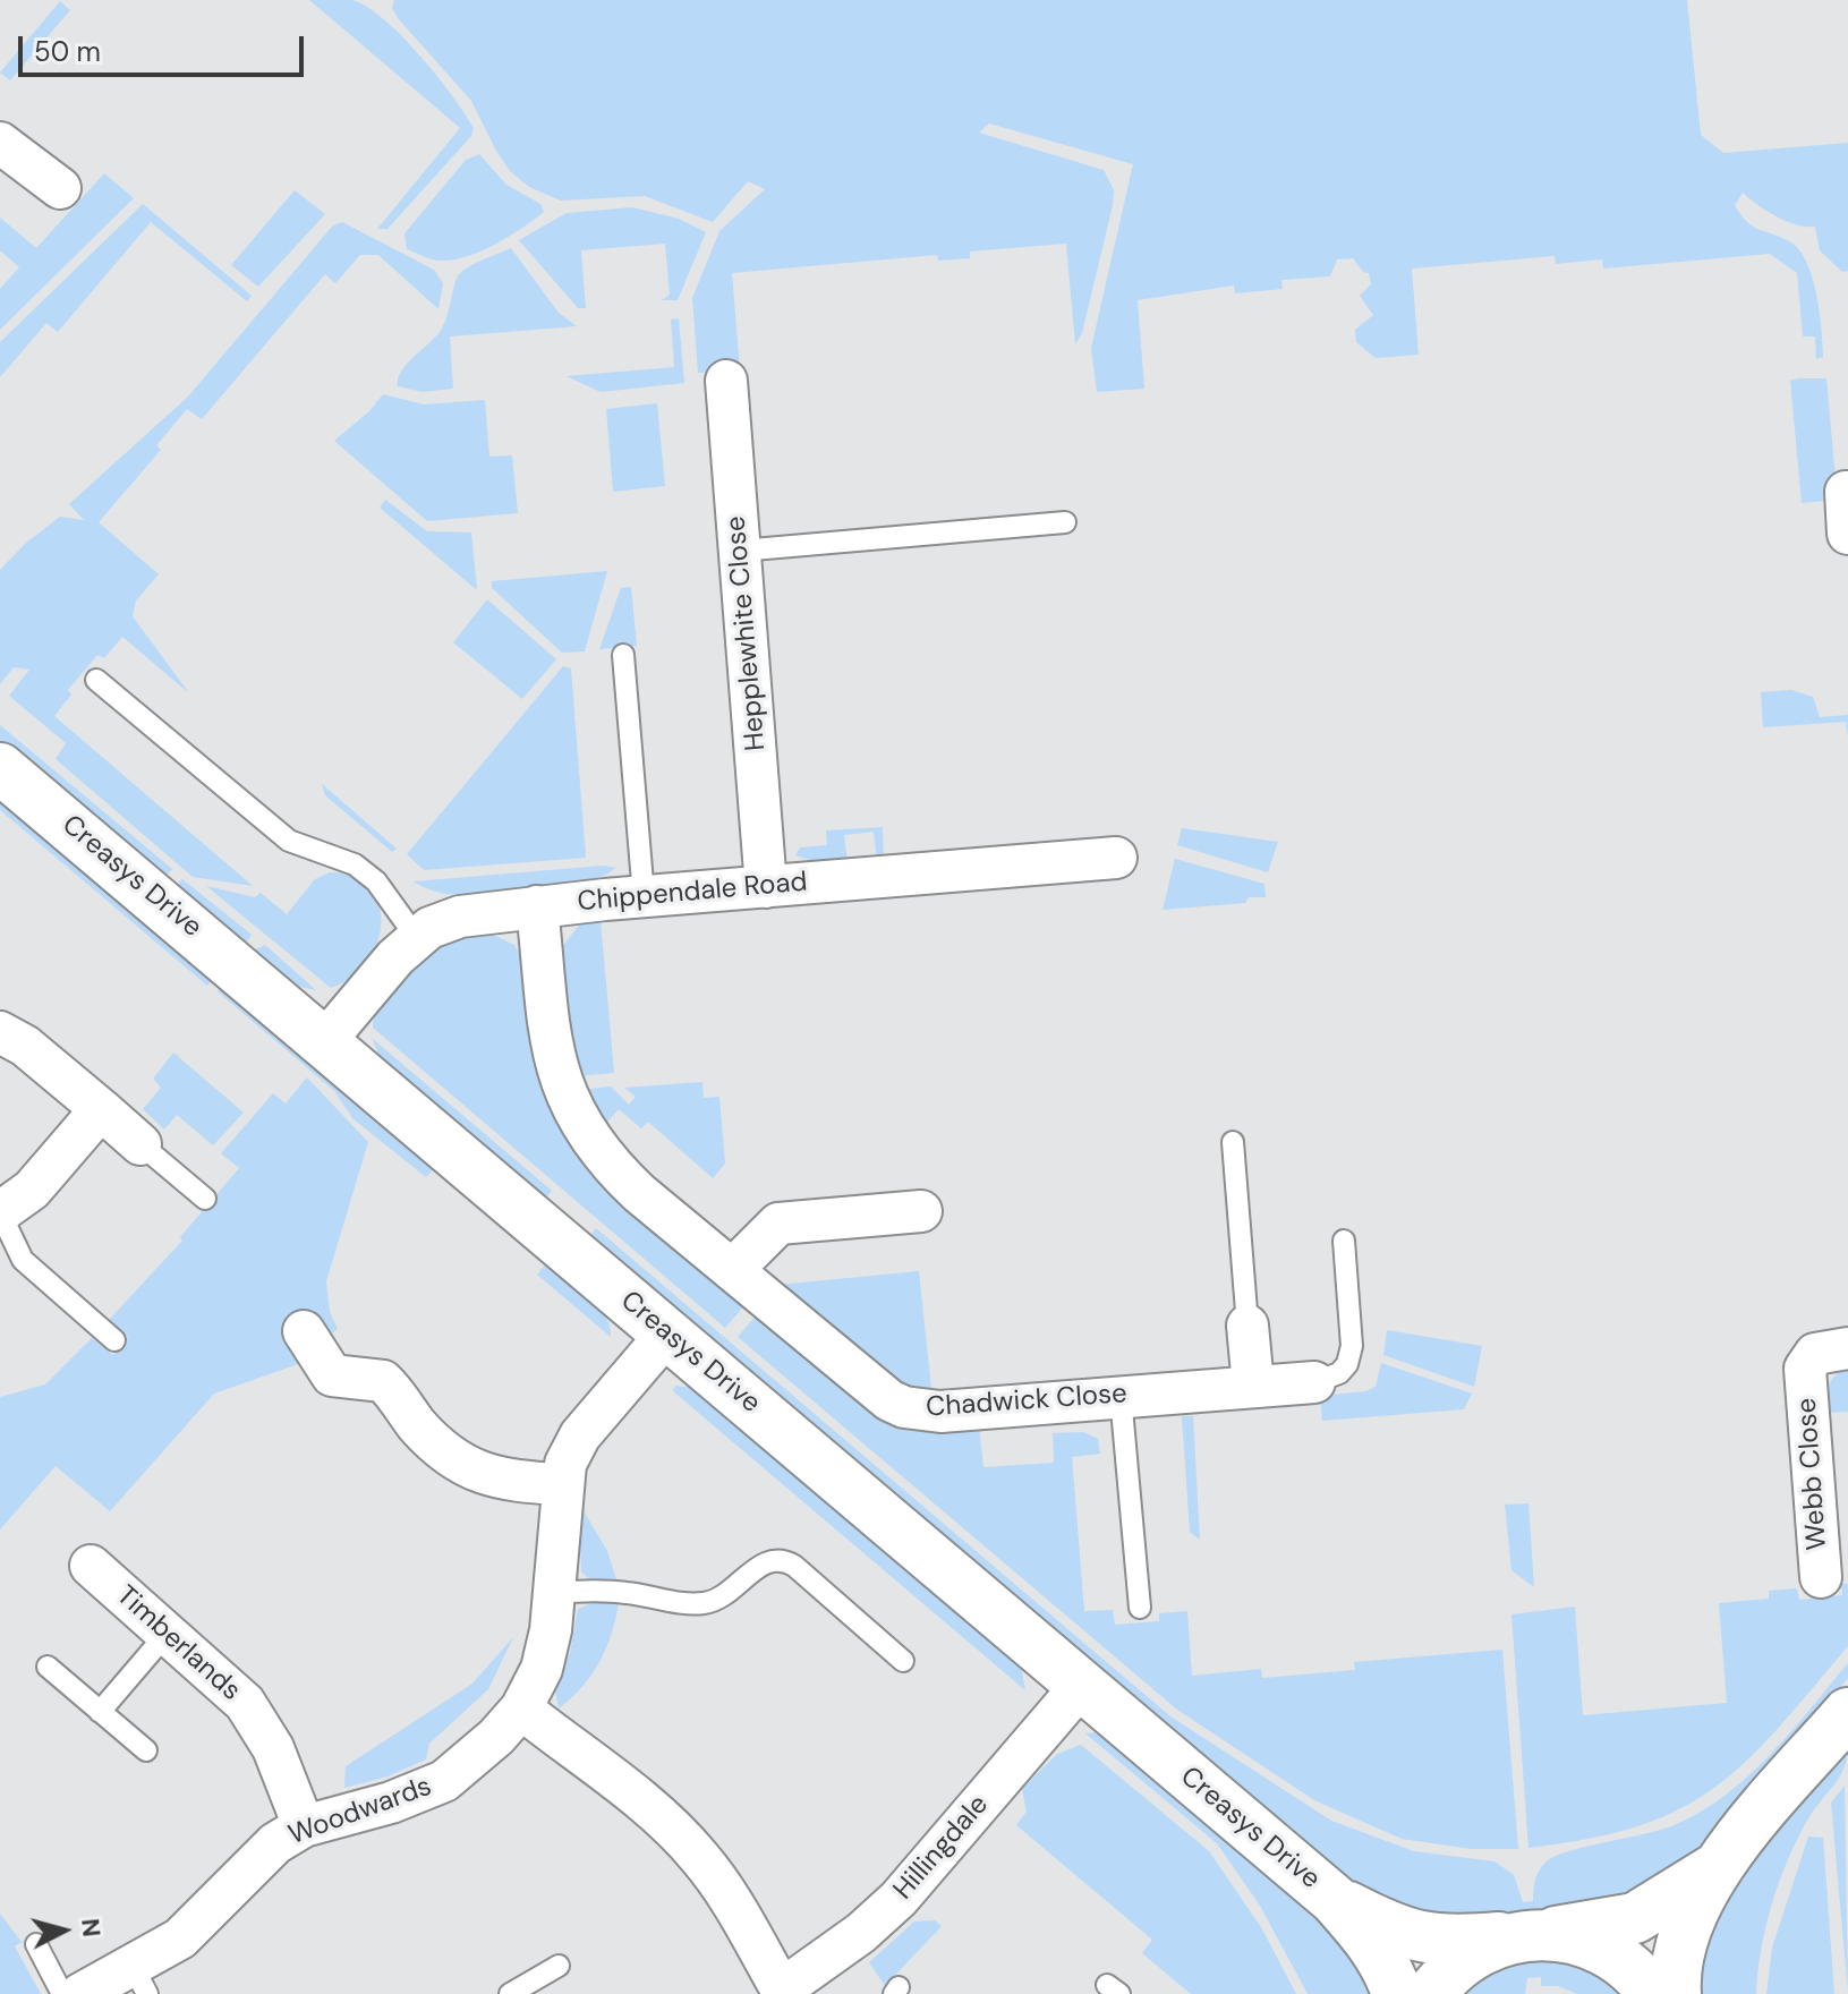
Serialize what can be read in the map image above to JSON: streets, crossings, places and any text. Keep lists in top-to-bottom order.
{
  "streets": {
    "street": [
      "Hepplewhite Close",
      "Creasys Drive",
      "Chippendale Road",
      "Chadwick Close",
      "Webb Close",
      "Timberlands",
      "Woodwards",
      "Hillingdale"
    ]
  },
  "crossings": [
    ["Hepplewhite Close", "Chippendale Road"],
    ["Creasys Drive", "Chippendale Road"],
    ["Creasys Drive", "Woodwards"],
    ["Creasys Drive", "Hillingdale"],
    ["Chippendale Road", "Chadwick Close"],
    ["Timberlands", "Woodwards"],
    ["Woodwards", "Hillingdale"]
  ],
  "scale_bar": "50 m",
  "north": "right"
}
